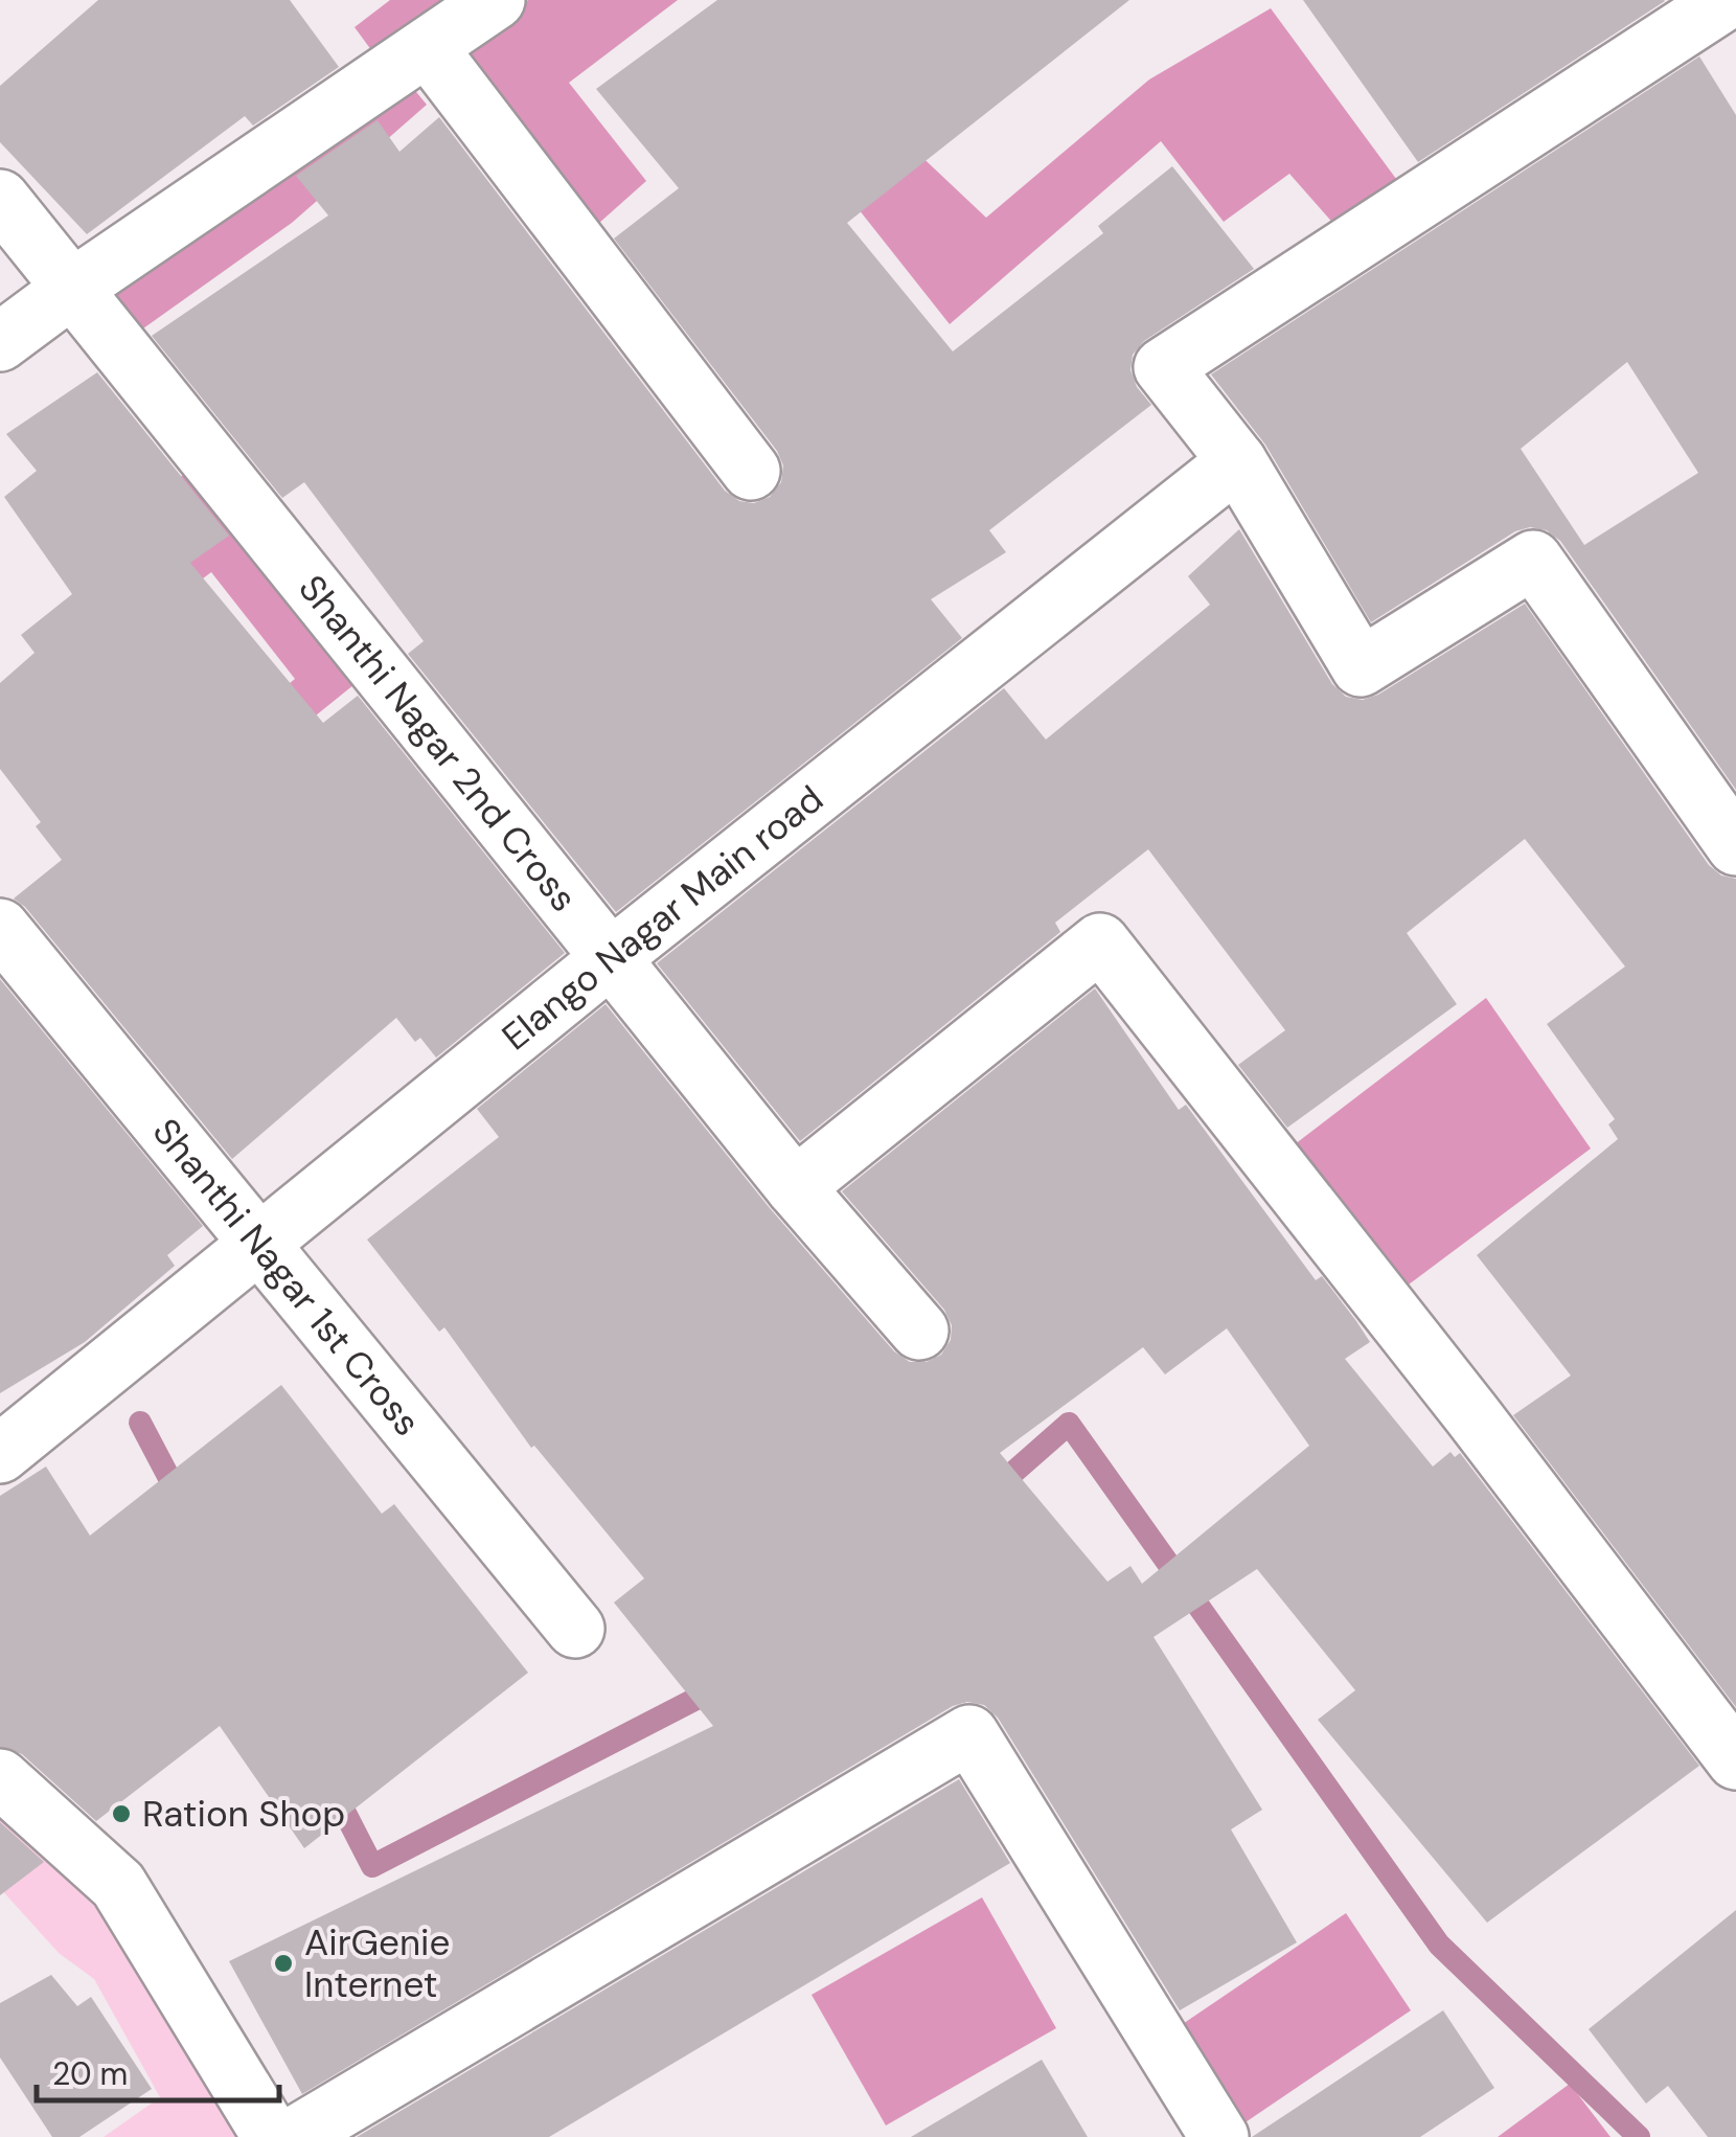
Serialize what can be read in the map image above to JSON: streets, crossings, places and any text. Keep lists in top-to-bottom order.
{
  "streets": {
    "street": ["Shanthi Nagar 2nd Cross", "Elango Nagar Main road", "Shanthi Nagar 1st Cross"]
  },
  "crossings": [
    ["Shanthi Nagar 2nd Cross", "Elango Nagar Main road"],
    ["Elango Nagar Main road", "Shanthi Nagar 1st Cross"]
  ],
  "places": ["Ration Shop", "AirGenie Internet"],
  "scale_bar": "20 m"
}
